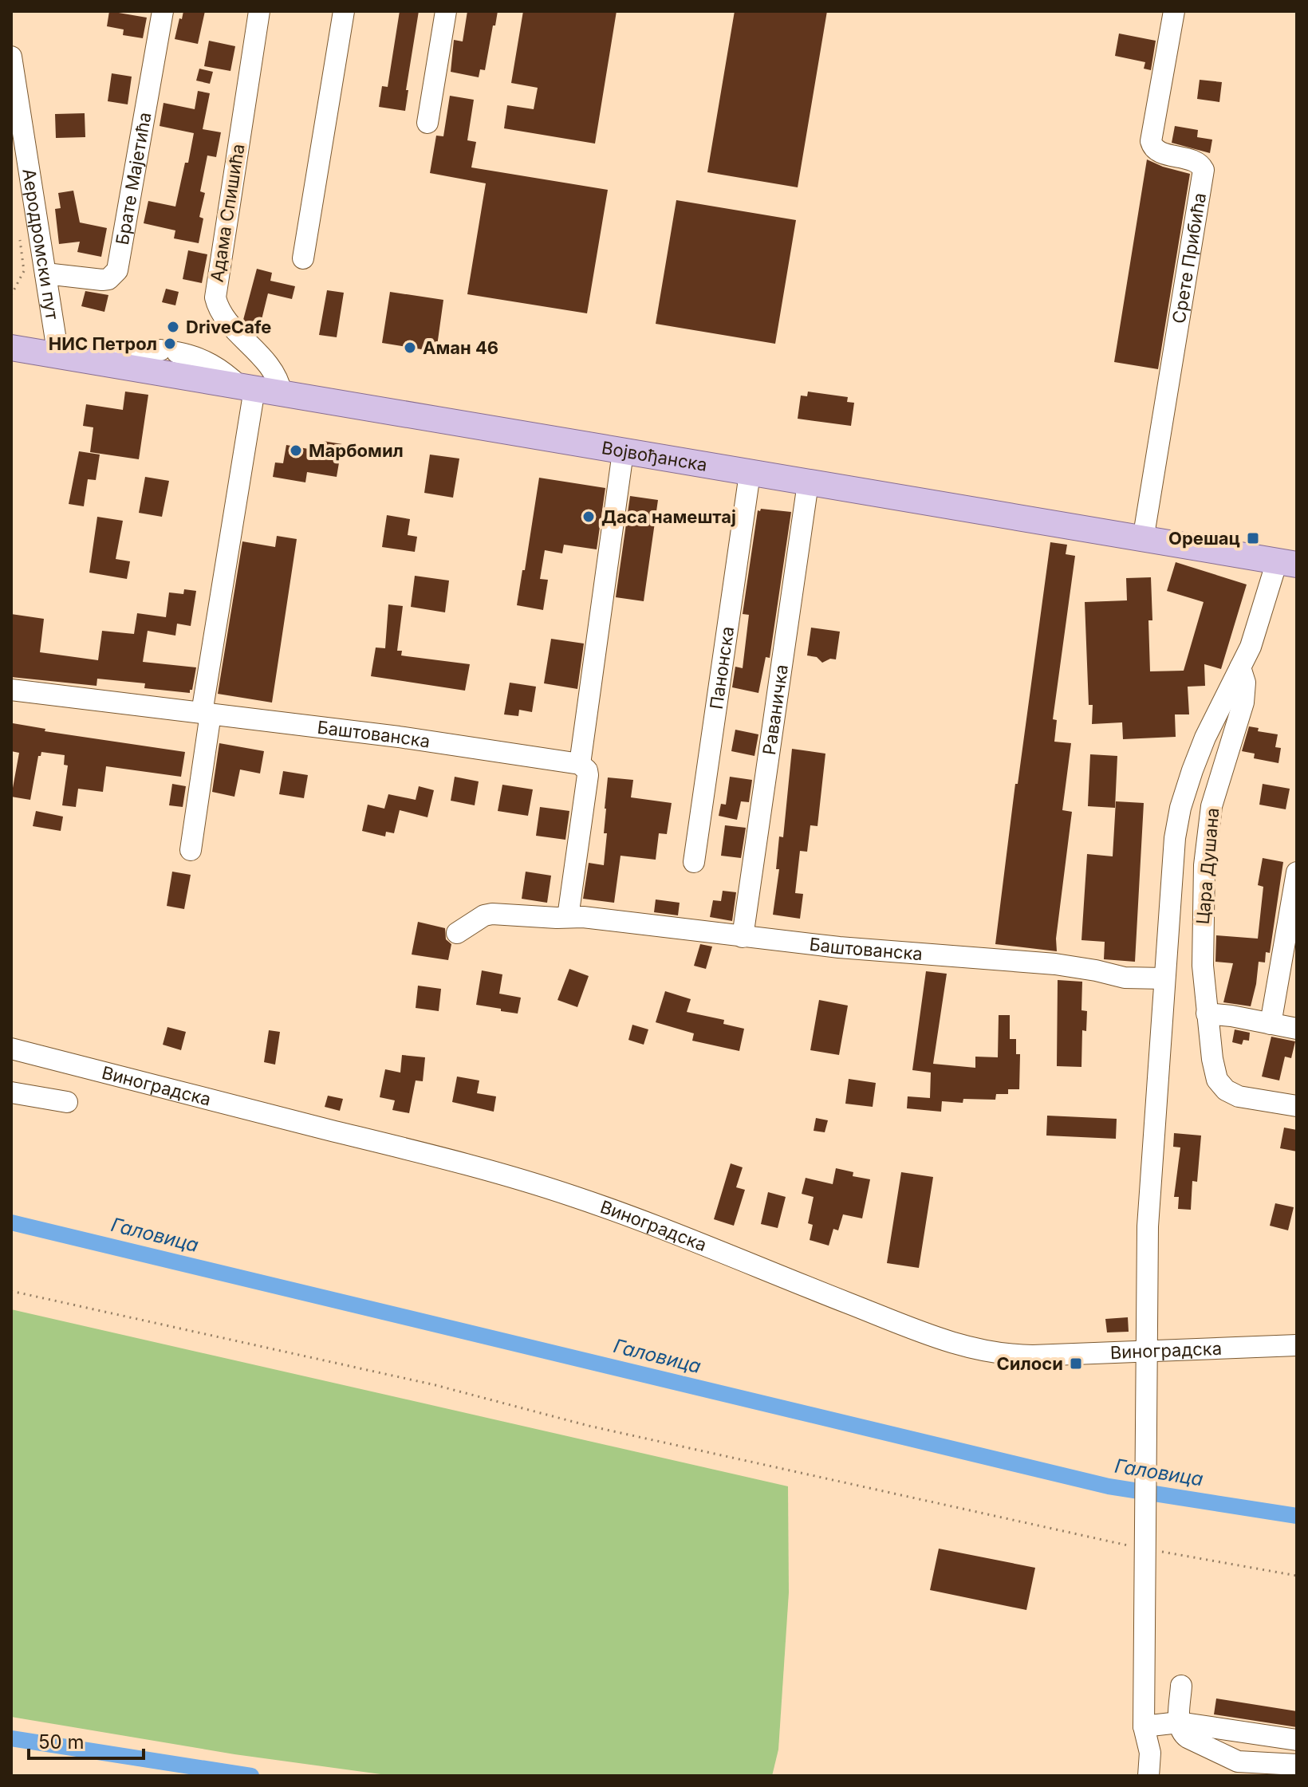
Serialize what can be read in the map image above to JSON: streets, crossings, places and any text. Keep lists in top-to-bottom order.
{
  "streets": {
    "main road": ["Војвођанска"],
    "street": [
      "Брате Мајетића",
      "Адама Спишића",
      "Аеродромски пут",
      "Срете Прибића",
      "Панонска",
      "Раваничка",
      "Баштованска",
      "Цара Душана",
      "Виноградска"
    ]
  },
  "crossings": [
    ["Брате Мајетића", "Аеродромски пут"],
    ["Адама Спишића", "Војвођанска"],
    ["Аеродромски пут", "Војвођанска"],
    ["Срете Прибића", "Војвођанска"],
    ["Војвођанска", "Панонска"],
    ["Војвођанска", "Раваничка"],
    ["Војвођанска", "Цара Душана"],
    ["Раваничка", "Баштованска"]
  ],
  "water": ["Галовица"],
  "places": {
    "other": [
      "DriveCafe",
      "НИС Петрол",
      "Аман 46",
      "Марбомил",
      "Даса намештај"
    ],
    "transit": ["Орешац", "Силоси"]
  },
  "scale_bar": "50 m"
}
